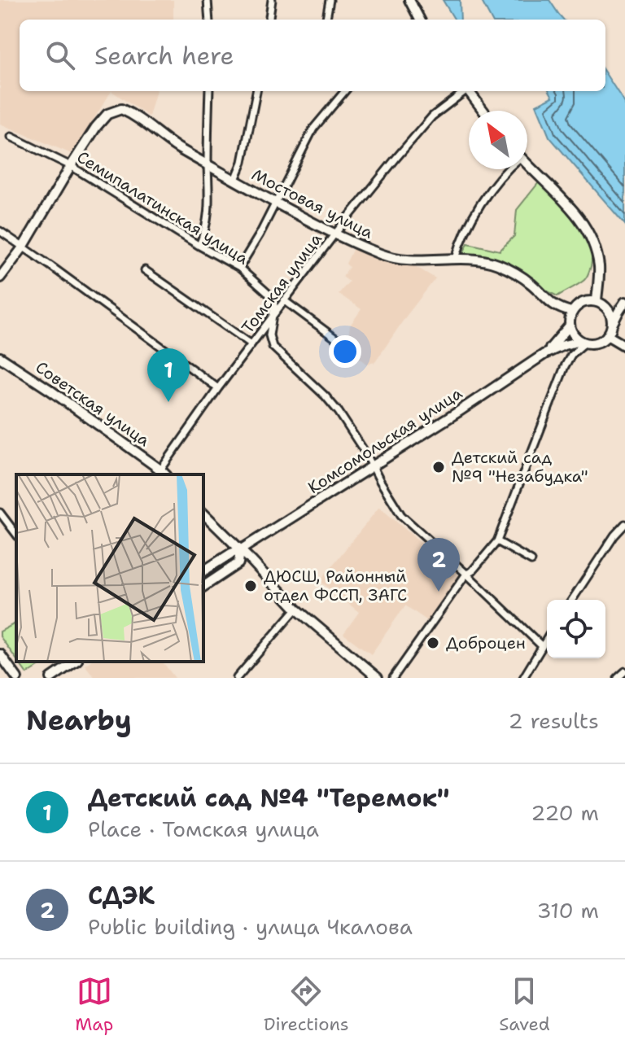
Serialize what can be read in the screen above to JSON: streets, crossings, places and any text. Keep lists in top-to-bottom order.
{
  "streets": {
    "main road": ["Мостовая улица", "Советская улица", "Комсомольская улица"],
    "street": ["Семипалатинская улица", "Томская улица"]
  },
  "crossings": [
    ["Мостовая улица", "Семипалатинская улица"],
    ["Мостовая улица", "Томская улица"],
    ["Мостовая улица", "Комсомольская улица"],
    ["Семипалатинская улица", "Томская улица"],
    ["Семипалатинская улица", "Комсомольская улица"],
    ["Томская улица", "Советская улица"]
  ],
  "places": ["Детский сад №9 \"Незабудка\"", "ДЮСШ, Районный отдел ФССП, ЗАГС", "Доброцен"],
  "north": "top left",
  "page": {
    "search": "Search here",
    "pins": ["1", "2"],
    "heading": ["Nearby", "2 results"],
    "list": [
      {
        "mark": "1",
        "name": "Детский сад №4 \"Теремок\"",
        "note": "Place · Томская улица",
        "value": "220 m"
      },
      {
        "mark": "2",
        "name": "СДЭК",
        "note": "Public building · улица Чкалова",
        "value": "310 m"
      }
    ],
    "nav": ["Map", "Directions", "Saved"]
  }
}
